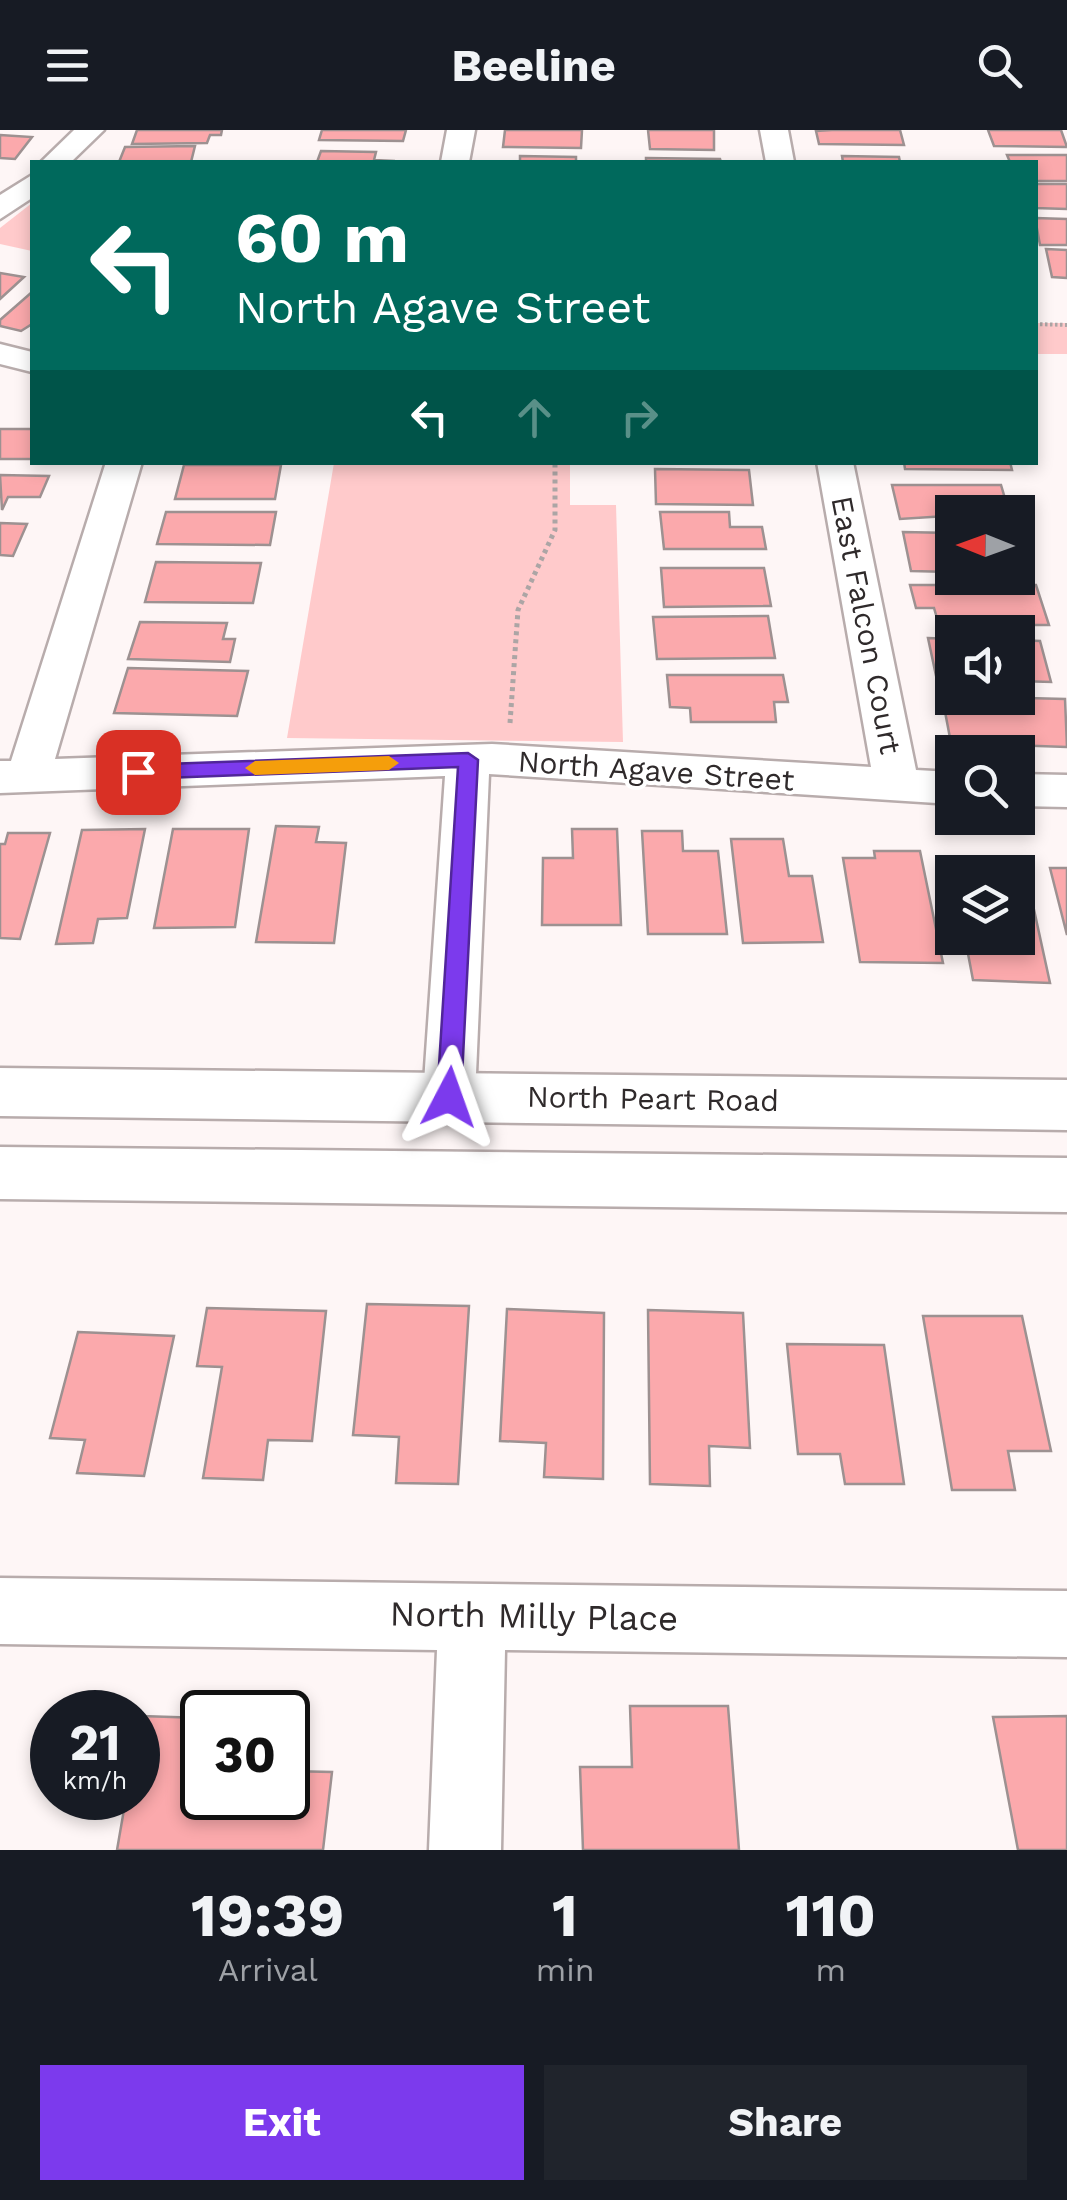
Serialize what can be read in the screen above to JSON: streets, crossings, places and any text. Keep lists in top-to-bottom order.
{
  "streets": {
    "street": [
      "East Falcon Court",
      "North Agave Street",
      "North Peart Road",
      "North Milly Place"
    ]
  },
  "crossings": [
    ["East Falcon Court", "North Agave Street"]
  ],
  "north": "left",
  "page": {
    "header": "Beeline",
    "turn": ["60 m", "North Agave Street"],
    "speed": "21 km/h",
    "limit": "30",
    "eta": [
      "19:39",
      "Arrival",
      "1",
      "min",
      "110",
      "m"
    ],
    "buttons": ["Exit", "Share"]
  }
}
